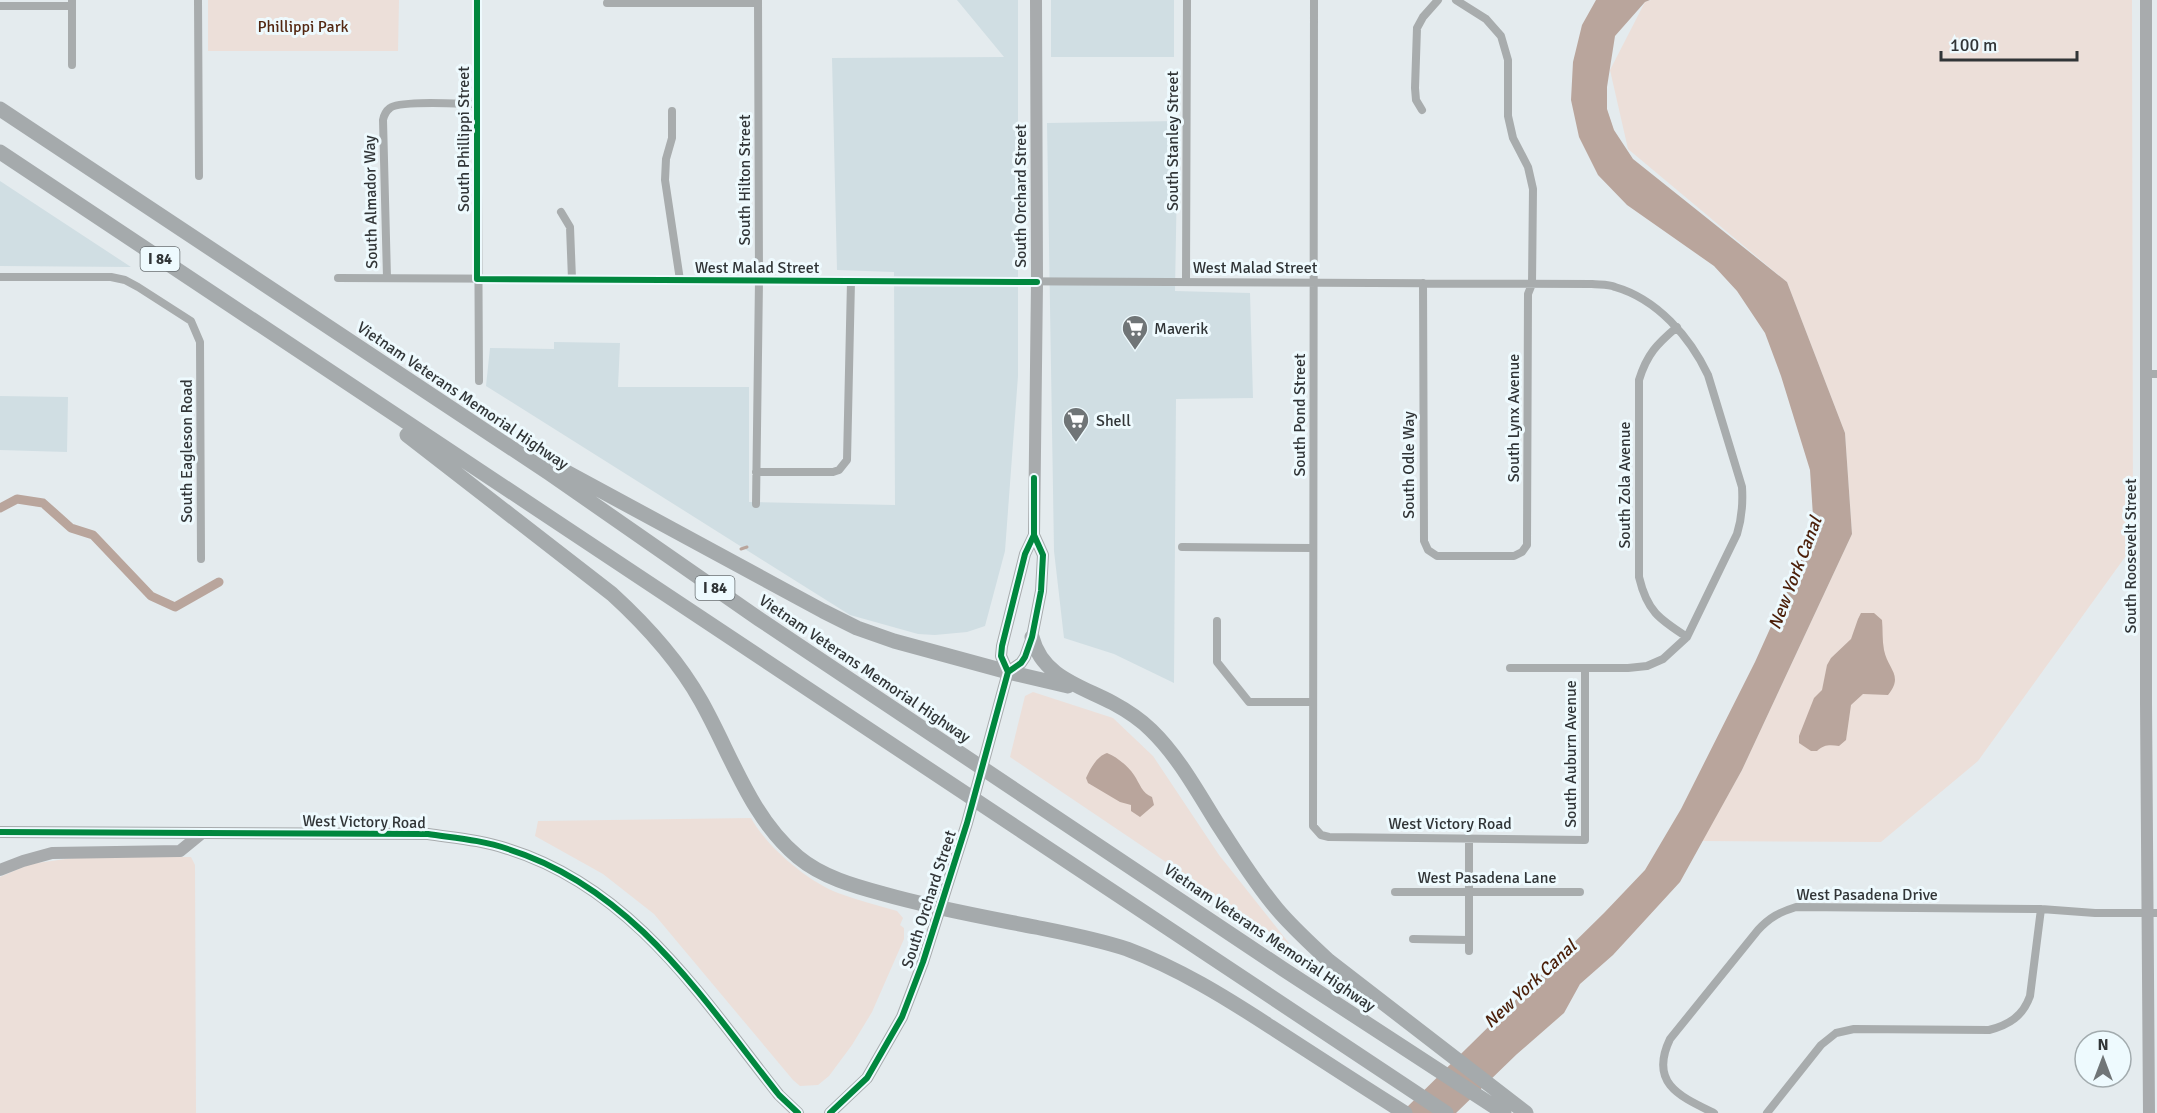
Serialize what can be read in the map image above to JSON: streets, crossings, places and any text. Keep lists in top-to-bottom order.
{
  "streets": {
    "highway": ["I 84", "Vietnam Veterans Memorial Highway"],
    "main road": ["South Orchard Street", "South Roosevelt Street", "West Victory Road"],
    "street": [
      "South Phillippi Street",
      "South Stanley Street",
      "South Hilton Street",
      "South Almador Way",
      "West Malad Street",
      "South Pond Street",
      "South Lynx Avenue",
      "South Eagleson Road",
      "South Odle Way",
      "South Zola Avenue",
      "South Auburn Avenue",
      "West Pasadena Lane",
      "West Pasadena Drive"
    ]
  },
  "crossings": [
    ["South Phillippi Street", "South Almador Way"],
    ["South Phillippi Street", "West Malad Street"],
    ["South Stanley Street", "West Malad Street"],
    ["South Hilton Street", "West Malad Street"],
    ["South Orchard Street", "West Malad Street"],
    ["South Almador Way", "West Malad Street"],
    ["West Malad Street", "South Pond Street"],
    ["West Malad Street", "South Lynx Avenue"],
    ["West Malad Street", "South Odle Way"],
    ["West Malad Street", "South Zola Avenue"],
    ["South Pond Street", "West Victory Road"],
    ["South Lynx Avenue", "South Odle Way"],
    ["South Roosevelt Street", "West Pasadena Drive"],
    ["South Auburn Avenue", "West Victory Road"]
  ],
  "water": ["New York Canal"],
  "parks": ["Phillippi Park"],
  "places": {
    "supermarket": ["Maverik", "Shell"]
  },
  "scale_bar": "100 m",
  "north": "top"
}
